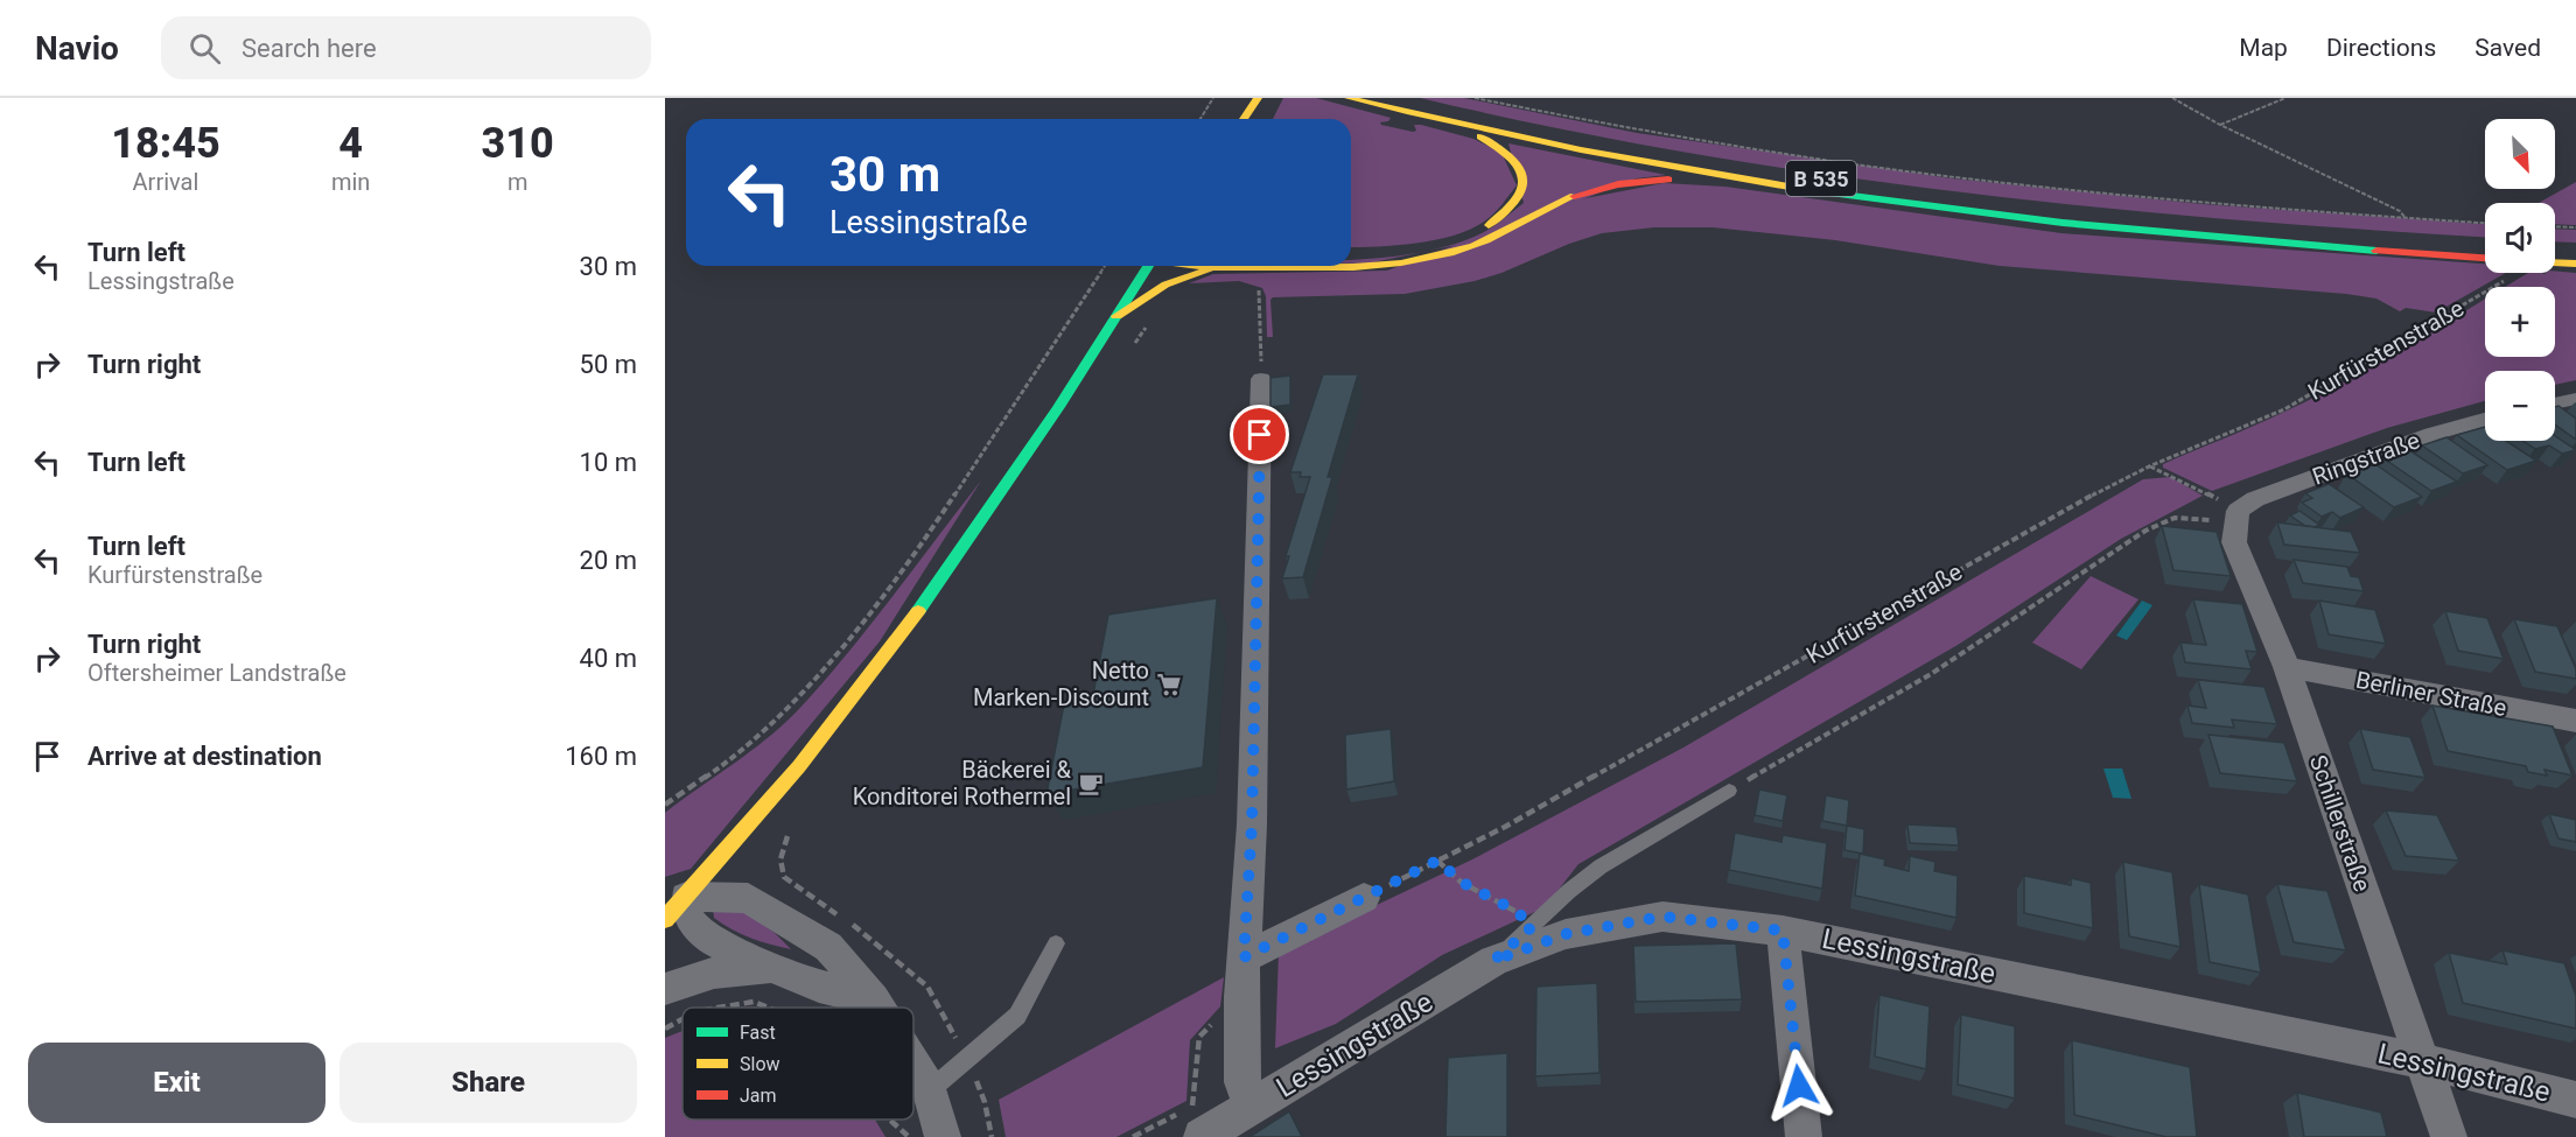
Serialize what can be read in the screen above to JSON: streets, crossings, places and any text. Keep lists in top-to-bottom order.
{
  "streets": {
    "main road": ["B 535"],
    "street": [
      "Ringstraße",
      "Berliner Straße",
      "Schillerstraße",
      "Lessingstraße"
    ],
    "path": ["Kurfürstenstraße"]
  },
  "crossings": [
    ["Ringstraße", "Schillerstraße"],
    ["Berliner Straße", "Schillerstraße"],
    ["Schillerstraße", "Lessingstraße"]
  ],
  "places": {
    "supermarket": ["Netto Marken-Discount"],
    "cafe": ["Bäckerei & Konditorei Rothermel"]
  },
  "legend": ["Fast", "Slow", "Jam"],
  "north": "bottom right",
  "page": {
    "header": "Navio",
    "search": "Search here",
    "nav": ["Map", "Directions", "Saved"],
    "eta": [
      "18:45",
      "Arrival",
      "4",
      "min",
      "310",
      "m"
    ],
    "map_buttons": ["+", "−"],
    "turn": ["30 m", "Lessingstraße"],
    "list": [
      {
        "name": "Turn left",
        "note": "Lessingstraße",
        "value": "30 m"
      },
      {
        "name": "Turn right",
        "value": "50 m"
      },
      {
        "name": "Turn left",
        "value": "10 m"
      },
      {
        "name": "Turn left",
        "note": "Kurfürstenstraße",
        "value": "20 m"
      },
      {
        "name": "Turn right",
        "note": "Oftersheimer Landstraße",
        "value": "40 m"
      },
      {
        "name": "Arrive at destination",
        "value": "160 m"
      }
    ],
    "buttons": ["Exit", "Share"]
  }
}
